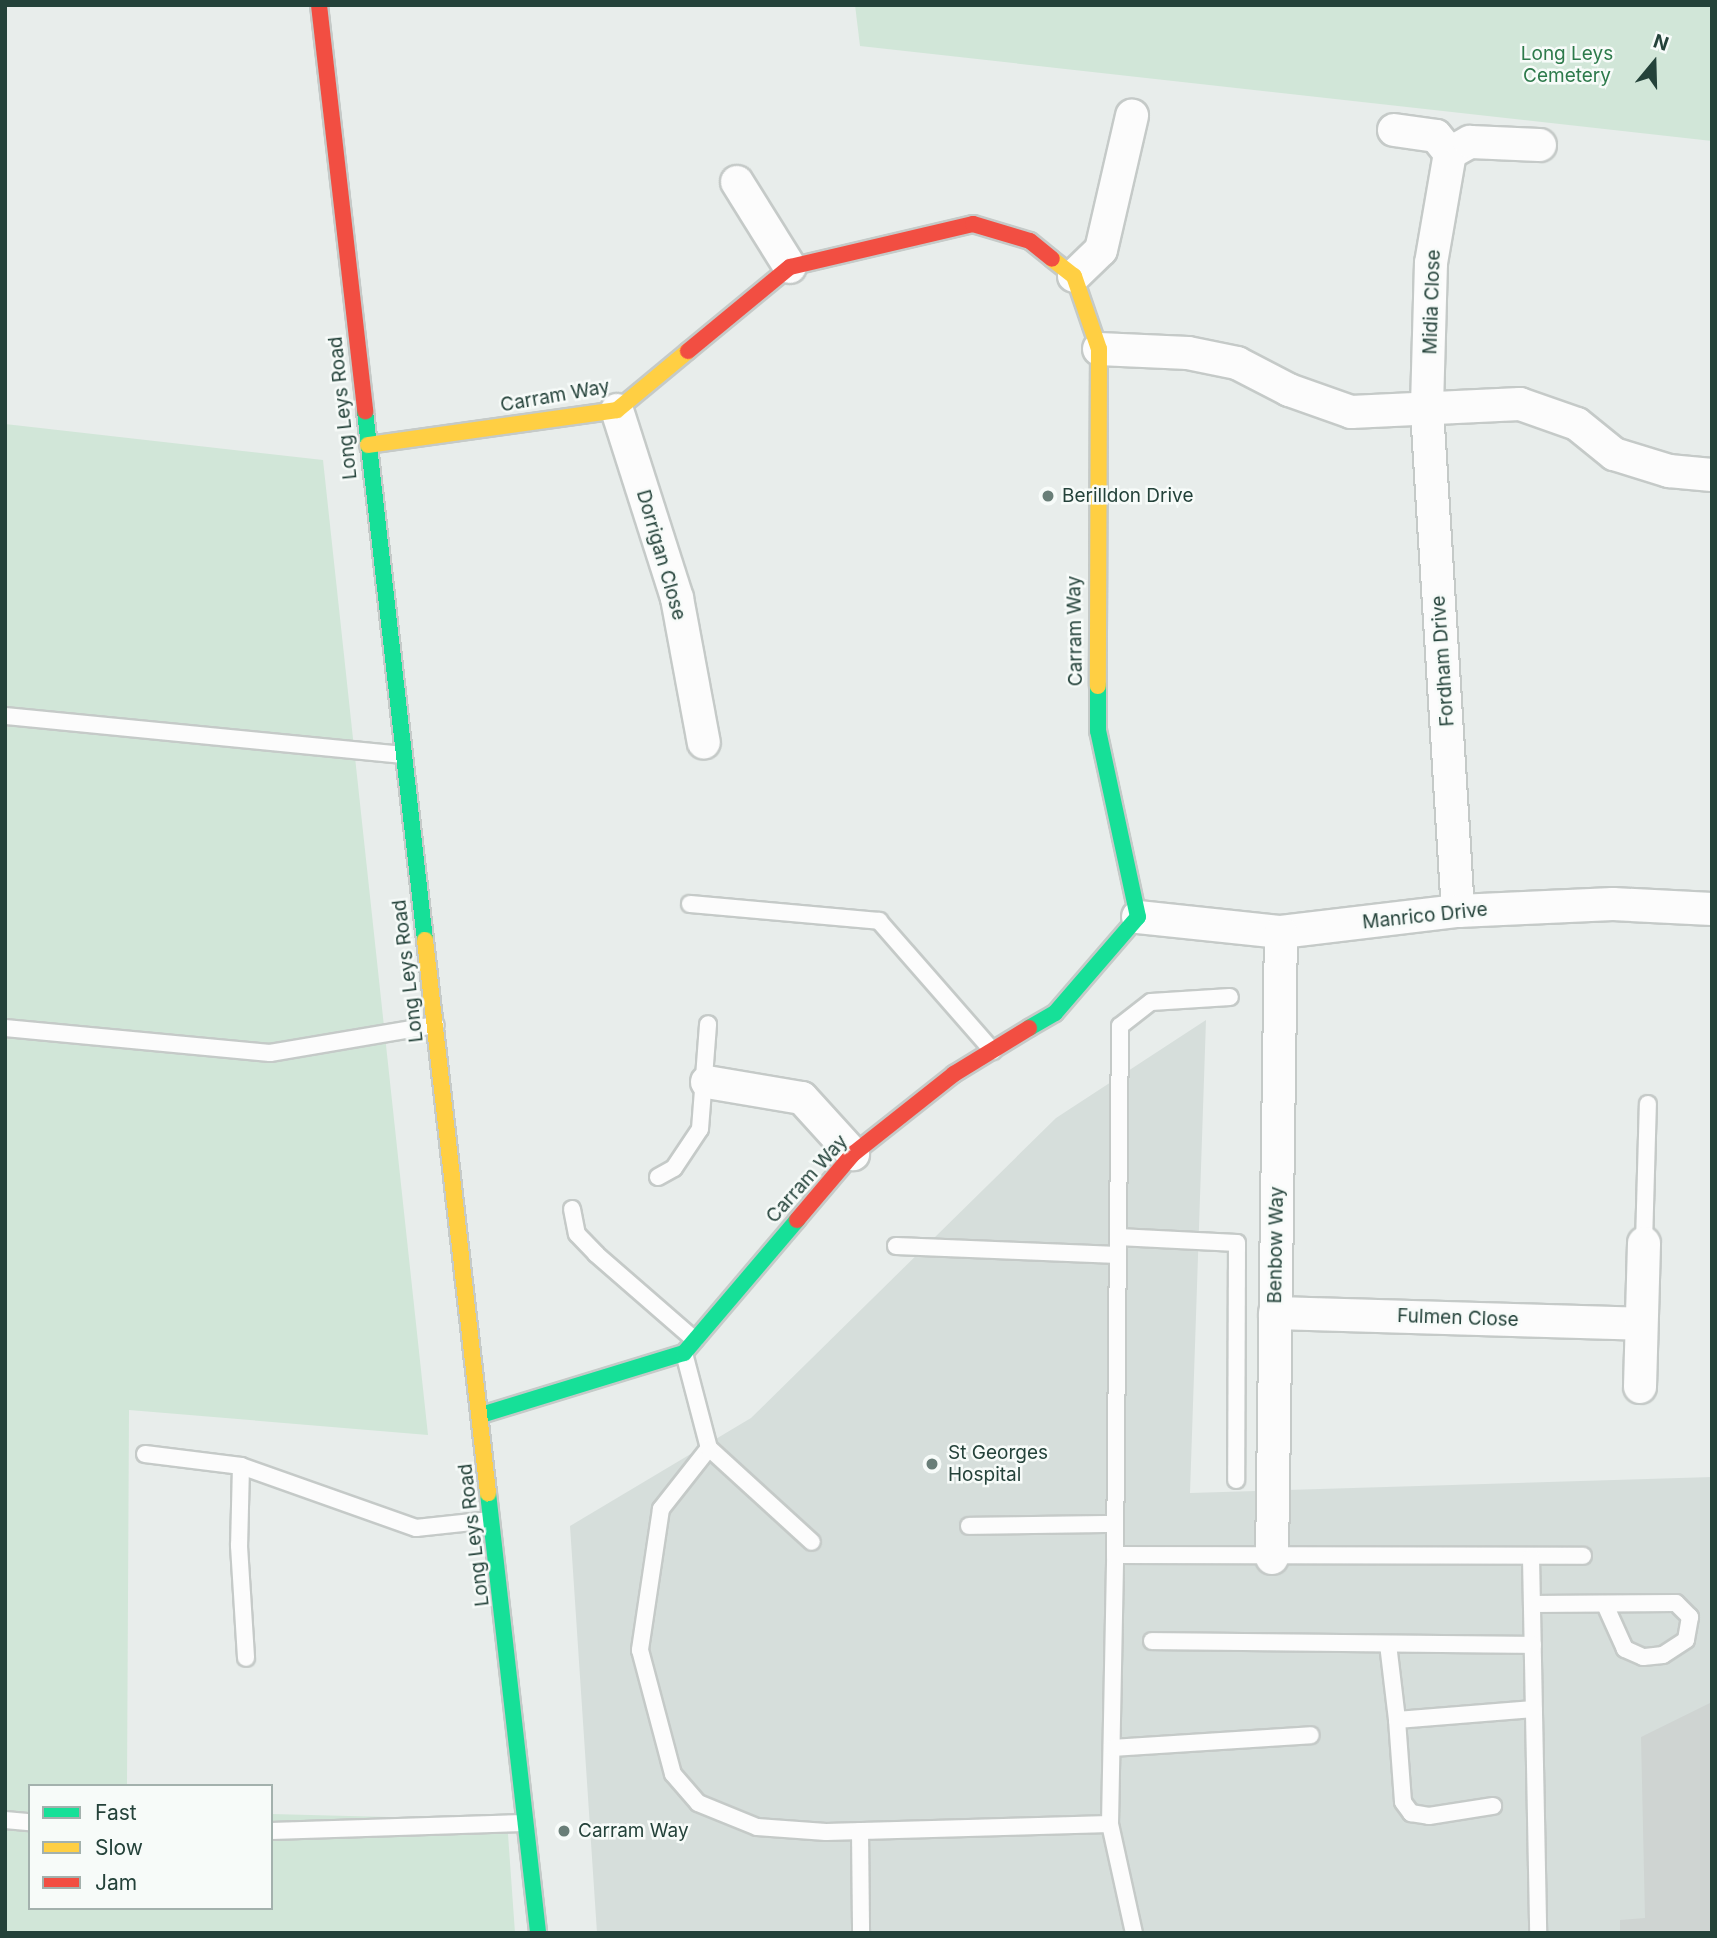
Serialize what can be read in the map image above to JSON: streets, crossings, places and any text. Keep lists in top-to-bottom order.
{
  "streets": {
    "street": [
      "Midia Close",
      "Carram Way",
      "Long Leys Road",
      "Dorrigan Close",
      "Fordham Drive",
      "Manrico Drive",
      "Benbow Way",
      "Fulmen Close"
    ]
  },
  "crossings": [
    ["Midia Close", "Fordham Drive"],
    ["Carram Way", "Long Leys Road"],
    ["Carram Way", "Dorrigan Close"],
    ["Carram Way", "Manrico Drive"],
    ["Fordham Drive", "Manrico Drive"],
    ["Manrico Drive", "Benbow Way"],
    ["Benbow Way", "Fulmen Close"]
  ],
  "parks": ["Long Leys Cemetery"],
  "places": ["Berilldon Drive", "St Georges Hospital", "Carram Way"],
  "legend": ["Fast", "Slow", "Jam"],
  "north": "top"
}
